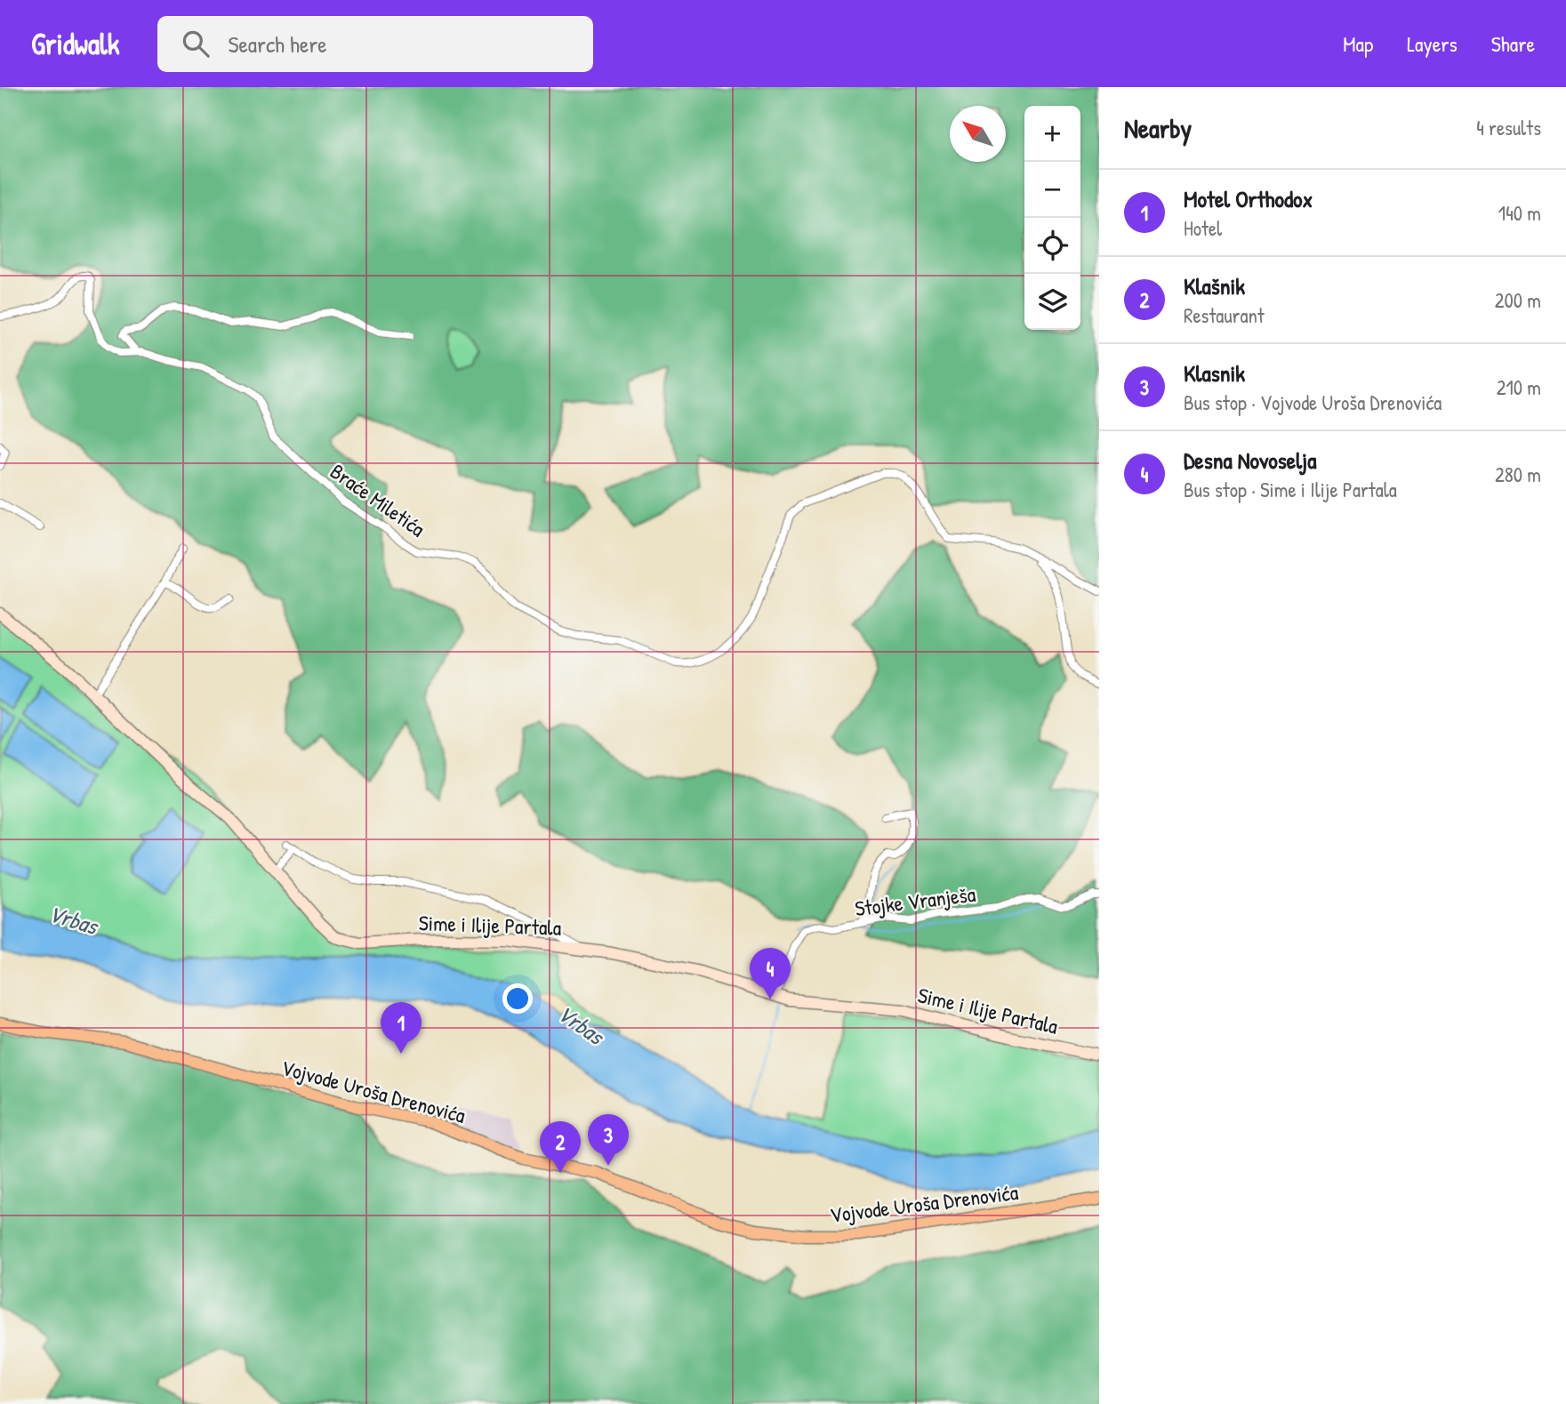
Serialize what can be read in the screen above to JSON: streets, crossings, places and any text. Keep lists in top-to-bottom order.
{
  "streets": {
    "main road": ["Vojvode Uroša Drenovića"],
    "street": ["Braće Miletića", "Stojke Vranješa", "Sime i Ilije Partala"]
  },
  "crossings": [
    ["Stojke Vranješa", "Sime i Ilije Partala"]
  ],
  "water": ["Vrbas"],
  "north": "top left",
  "page": {
    "header": "Gridwalk",
    "search": "Search here",
    "nav": ["Map", "Layers", "Share"],
    "heading": ["Nearby", "4 results"],
    "map_buttons": ["+", "−"],
    "list": [
      {
        "mark": "1",
        "name": "Motel Orthodox",
        "note": "Hotel",
        "value": "140 m"
      },
      {
        "mark": "2",
        "name": "Klašnik",
        "note": "Restaurant",
        "value": "200 m"
      },
      {
        "mark": "3",
        "name": "Klasnik",
        "note": "Bus stop · Vojvode Uroša Drenovića",
        "value": "210 m"
      },
      {
        "mark": "4",
        "name": "Desna Novoselja",
        "note": "Bus stop · Sime i Ilije Partala",
        "value": "280 m"
      }
    ],
    "pins": [
      "4",
      "1",
      "3",
      "2"
    ]
  }
}
